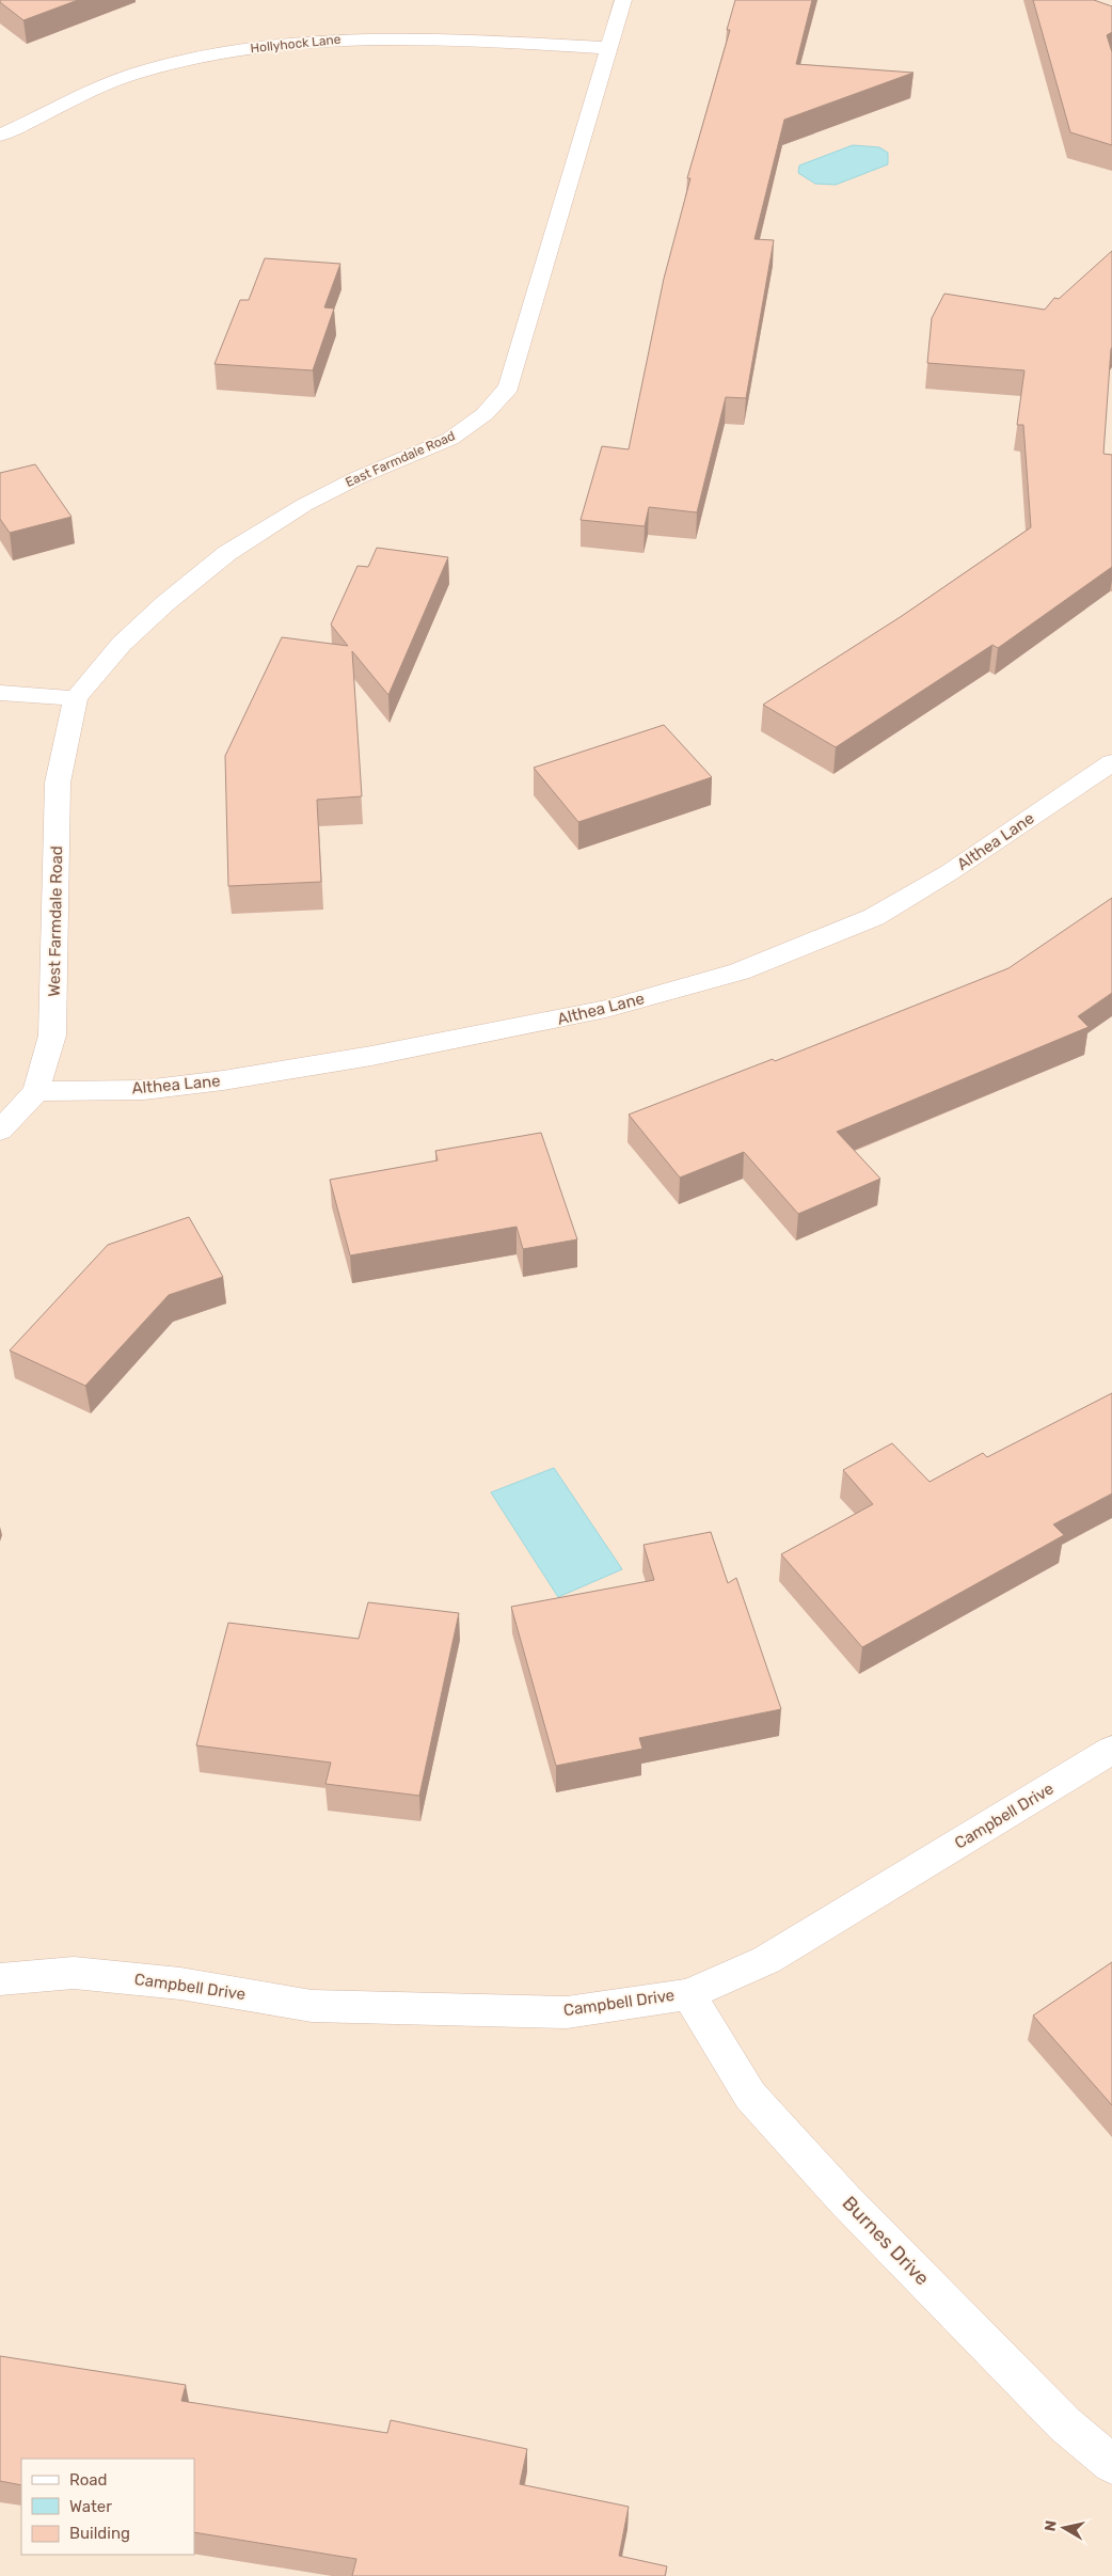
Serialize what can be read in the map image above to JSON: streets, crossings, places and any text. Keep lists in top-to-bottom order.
{
  "streets": {
    "street": [
      "Hollyhock Lane",
      "East Farmdale Road",
      "Althea Lane",
      "West Farmdale Road",
      "Campbell Drive",
      "Burnes Drive"
    ]
  },
  "crossings": [
    ["Hollyhock Lane", "East Farmdale Road"],
    ["East Farmdale Road", "West Farmdale Road"],
    ["Althea Lane", "West Farmdale Road"],
    ["Campbell Drive", "Burnes Drive"]
  ],
  "legend": ["Road", "Water", "Building"],
  "north": "left"
}
